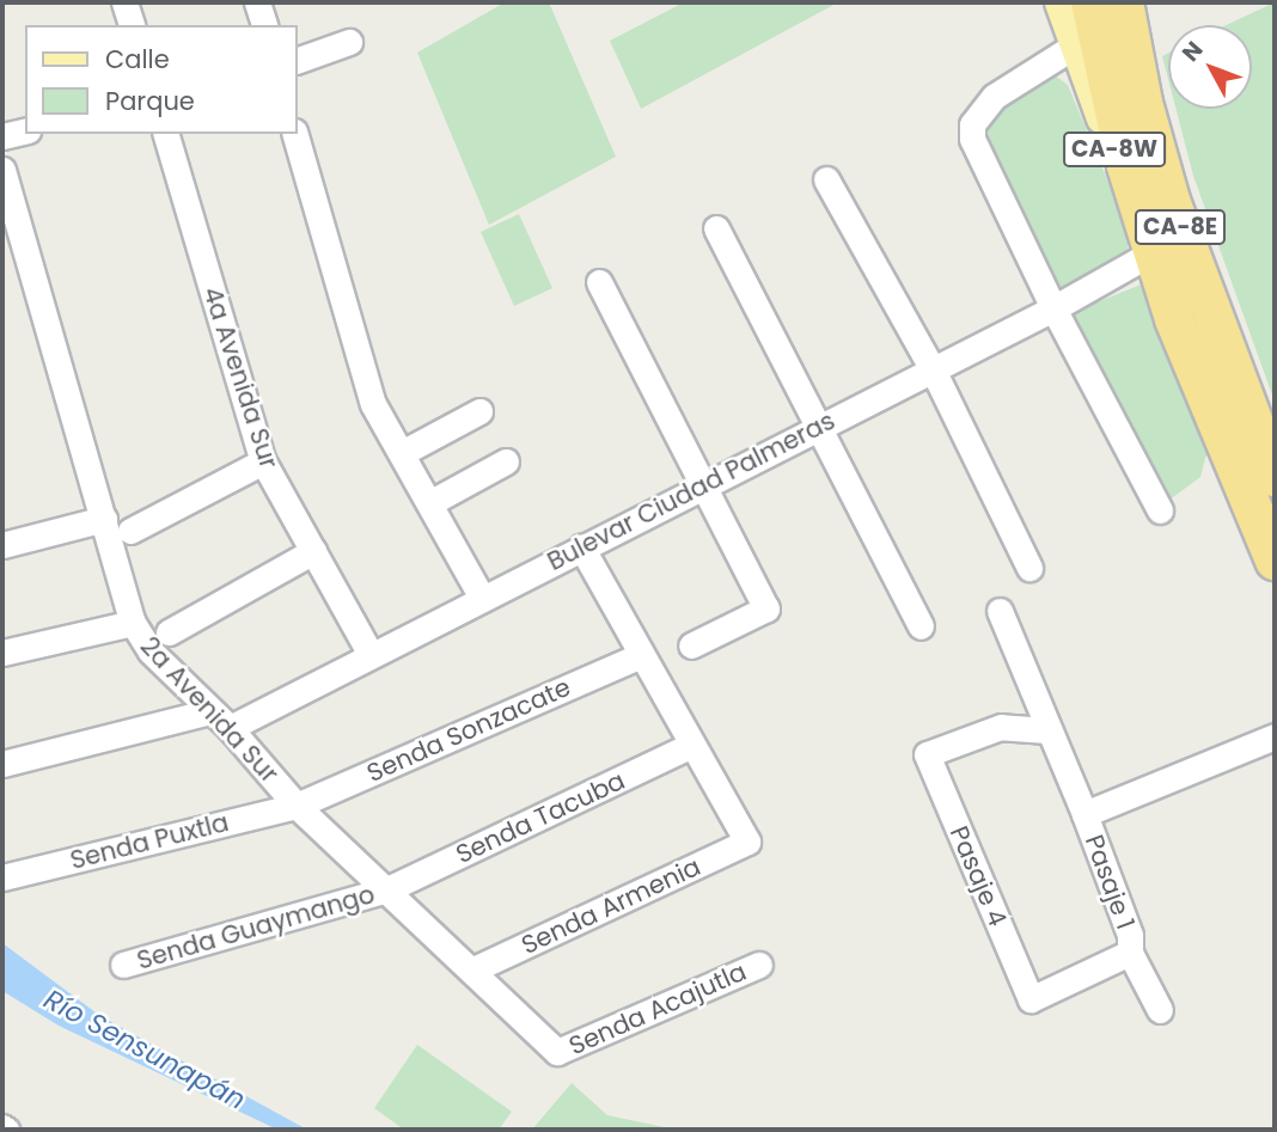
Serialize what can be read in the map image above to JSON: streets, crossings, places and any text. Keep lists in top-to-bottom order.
{
  "streets": {
    "highway": ["CA-8E"],
    "main road": ["CA-8W"],
    "street": [
      "4a Avenida Sur",
      "Bulevar Ciudad Palmeras",
      "2a Avenida Sur",
      "Senda Sonzacate",
      "Senda Tacuba",
      "Senda Puxtla",
      "Pasaje 4",
      "Pasaje 1",
      "Senda Armenia",
      "Senda Guaymango",
      "Senda Acajutla"
    ]
  },
  "crossings": [
    ["CA-8W", "CA-8E"],
    ["CA-8W", "Bulevar Ciudad Palmeras"],
    ["CA-8E", "Bulevar Ciudad Palmeras"],
    ["4a Avenida Sur", "Bulevar Ciudad Palmeras"],
    ["Bulevar Ciudad Palmeras", "2a Avenida Sur"],
    ["2a Avenida Sur", "Senda Sonzacate"],
    ["2a Avenida Sur", "Senda Tacuba"],
    ["2a Avenida Sur", "Senda Puxtla"],
    ["2a Avenida Sur", "Senda Armenia"],
    ["2a Avenida Sur", "Senda Guaymango"],
    ["2a Avenida Sur", "Senda Acajutla"],
    ["Senda Sonzacate", "Senda Puxtla"],
    ["Senda Tacuba", "Senda Armenia"],
    ["Senda Tacuba", "Senda Guaymango"],
    ["Pasaje 4", "Pasaje 1"]
  ],
  "water": ["Río Sensunapán"],
  "legend": ["Calle", "Parque"],
  "north": "top left"
}
